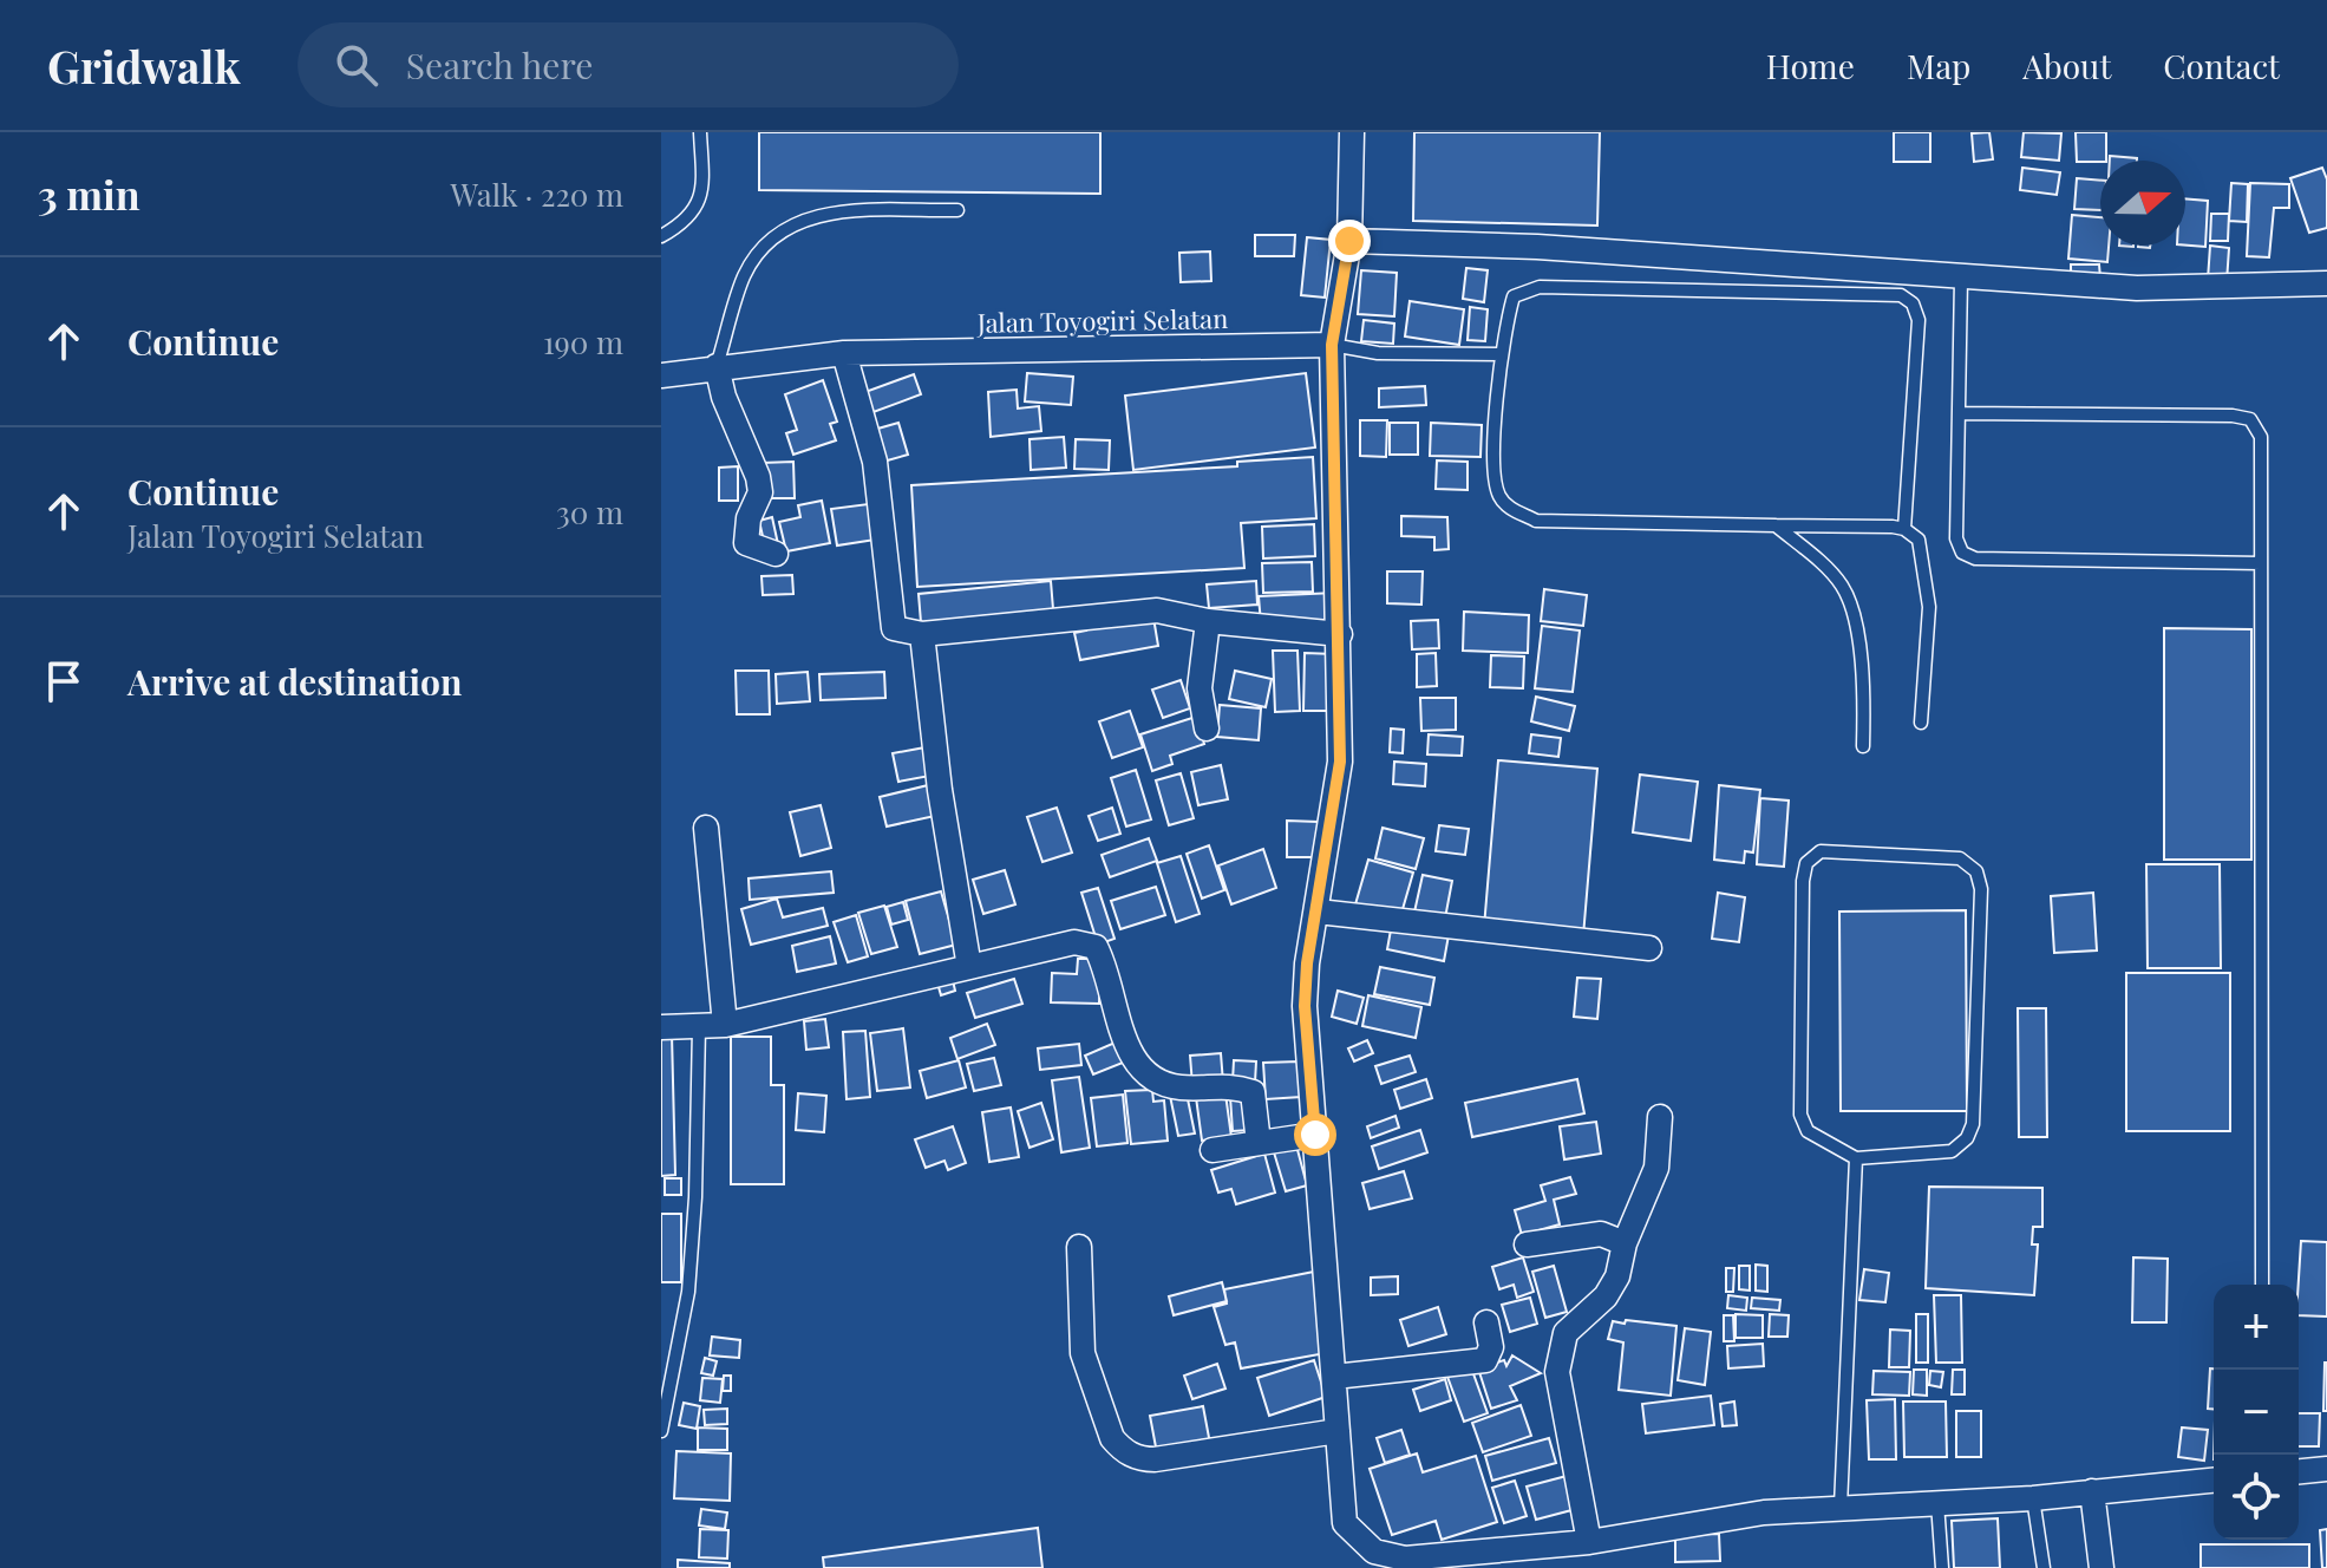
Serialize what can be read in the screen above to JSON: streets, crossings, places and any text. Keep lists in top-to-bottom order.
{
  "streets": {
    "street": ["Jalan Toyogiri Selatan"]
  },
  "north": "right",
  "page": {
    "header": "Gridwalk",
    "search": "Search here",
    "nav": [
      "Home",
      "Map",
      "About",
      "Contact"
    ],
    "heading": ["3 min", "Walk · 220 m"],
    "list": [
      ["Continue", "190 m"],
      ["Continue", "Jalan Toyogiri Selatan", "30 m"],
      "Arrive at destination"
    ],
    "map_buttons": ["+", "−"]
  }
}
